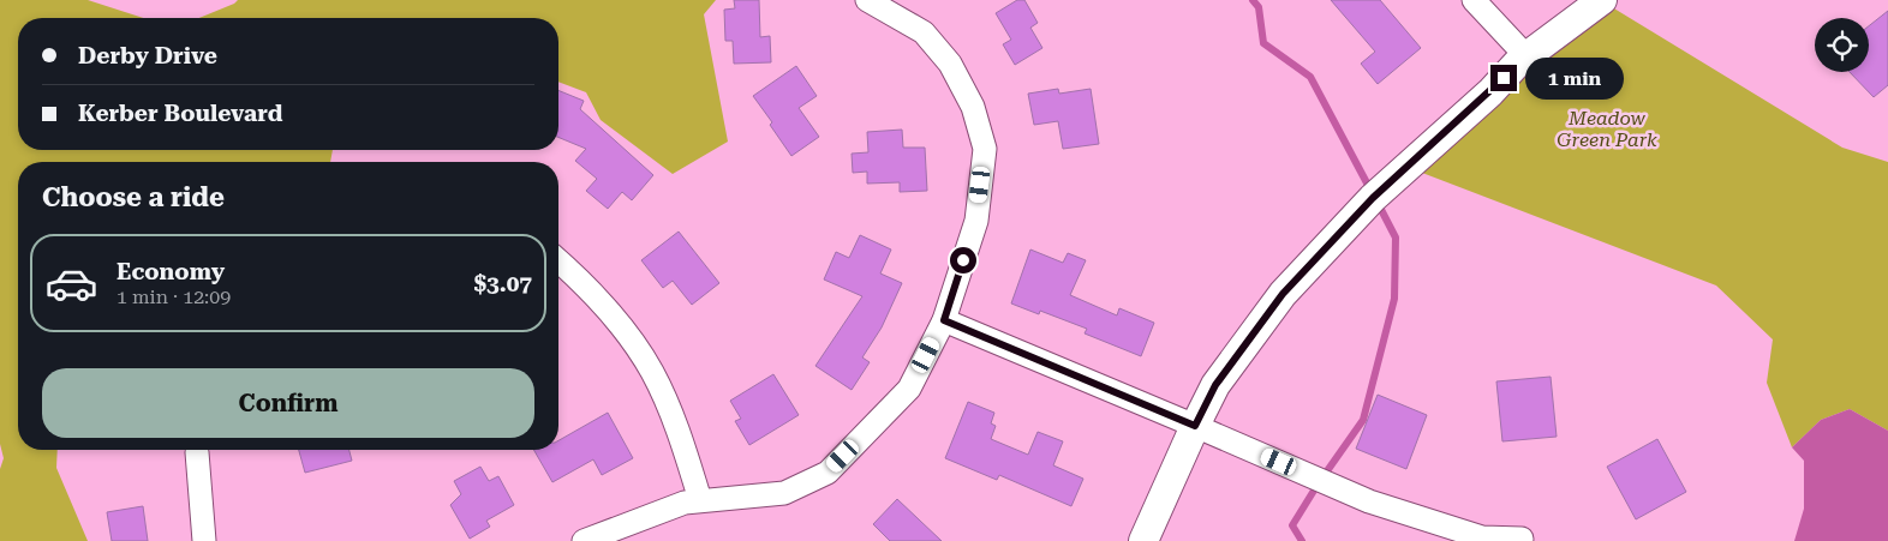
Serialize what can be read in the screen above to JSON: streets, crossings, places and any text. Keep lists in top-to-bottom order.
{
  "parks": ["Meadow Green Park"],
  "page": {
    "banner": ["Derby Drive", "Kerber Boulevard"],
    "bubble": "1 min",
    "heading": "Choose a ride",
    "list": [
      {
        "name": "Economy",
        "note": "1 min · 12:09",
        "value": "$3.07"
      }
    ],
    "buttons": "Confirm"
  }
}
